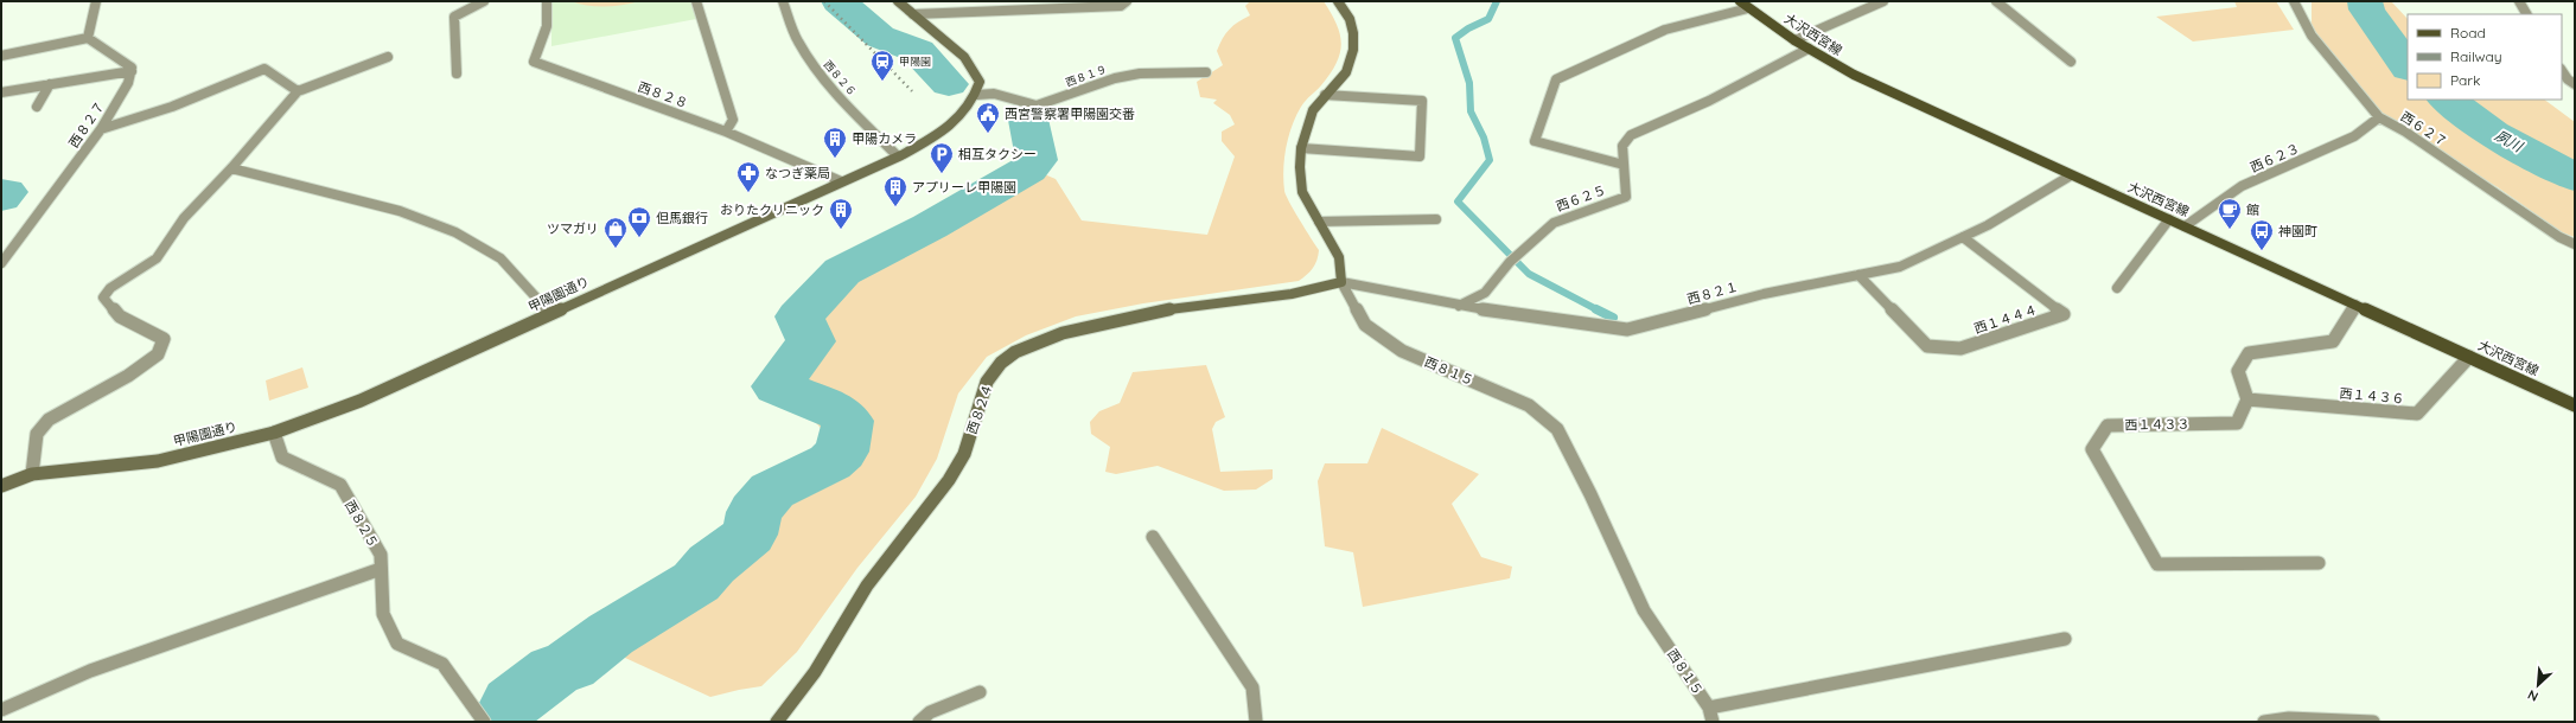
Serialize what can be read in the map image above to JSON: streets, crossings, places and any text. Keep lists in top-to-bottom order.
{
  "streets": {
    "main road": ["大沢西宮線"],
    "street": [
      "西８１９",
      "西８２６",
      "西８２８",
      "西８２７",
      "西６２７",
      "西６２３",
      "西６２５",
      "西８２１",
      "甲陽園通り",
      "西１４４４",
      "西８１５",
      "西１４３６",
      "西８２４",
      "西１４３３",
      "西８２５"
    ]
  },
  "crossings": [
    ["大沢西宮線", "西６２３"],
    ["大沢西宮線", "西６２５"],
    ["大沢西宮線", "西８２１"],
    ["大沢西宮線", "西１４３６"],
    ["西８１９", "甲陽園通り"],
    ["西８２６", "甲陽園通り"],
    ["西８２８", "甲陽園通り"],
    ["西６２７", "西６２３"],
    ["西６２５", "西８２１"],
    ["西８２１", "西１４４４"],
    ["西８２１", "西８１５"],
    ["西８２１", "西８２４"],
    ["甲陽園通り", "西８２５"],
    ["西８１５", "西８２４"],
    ["西１４３６", "西１４３３"]
  ],
  "water": ["夙川"],
  "places": {
    "station": ["甲陽園"],
    "public building": ["西宮警察署甲陽園交番"],
    "building": ["甲陽カメラ", "アプリーレ甲陽園", "おりたクリニック"],
    "parking": ["相互タクシー"],
    "pharmacy": ["なつぎ薬局"],
    "cafe": ["館"],
    "bank": ["但馬銀行"],
    "shop": ["ツマガリ"],
    "bus stop": ["神園町"]
  },
  "legend": ["Road", "Railway", "Park"],
  "north": "bottom left"
}
